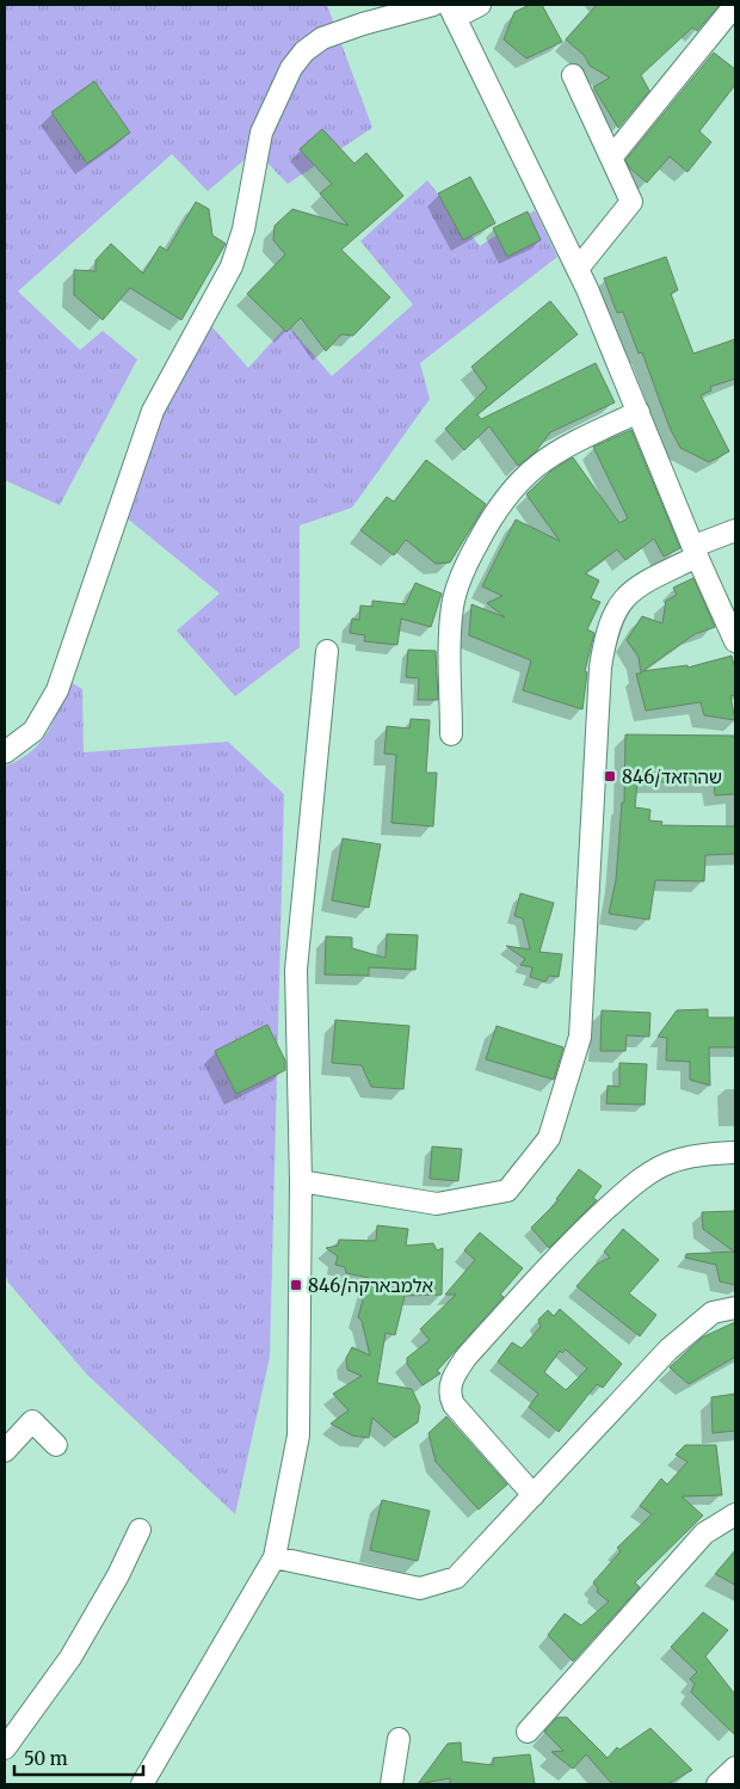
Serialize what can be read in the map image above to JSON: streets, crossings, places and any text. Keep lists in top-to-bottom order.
{
  "places": {
    "transit": ["846/שהרזאד", "אלמבארקה/846"]
  },
  "scale_bar": "50 m"
}
